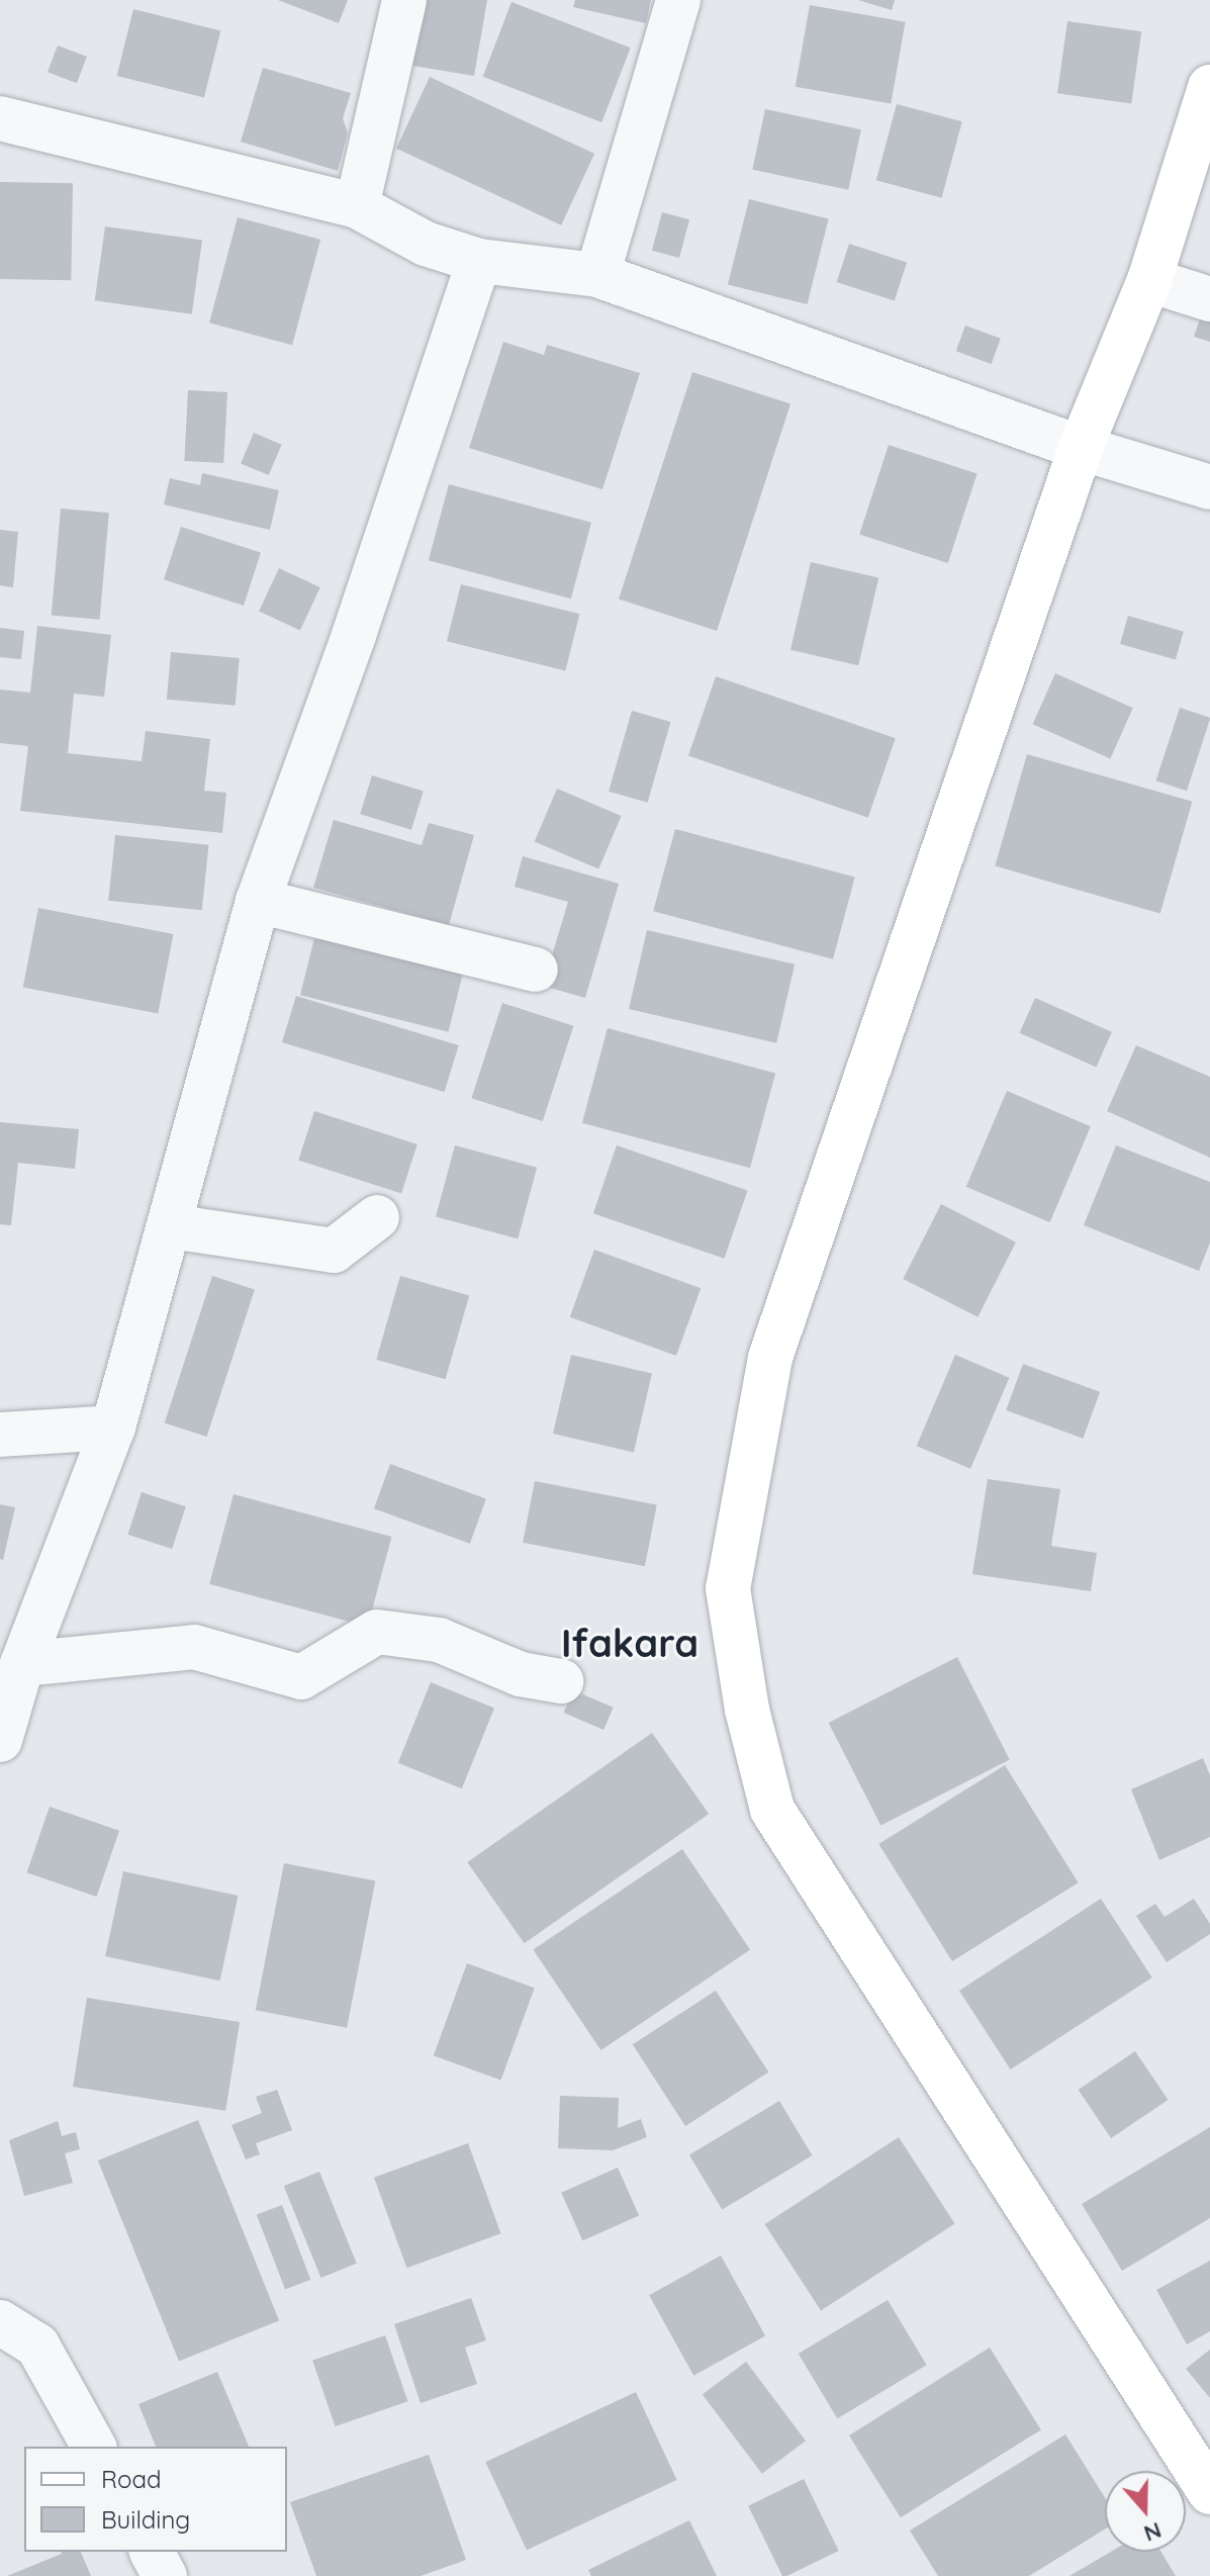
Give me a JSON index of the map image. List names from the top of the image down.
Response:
{
  "districts": ["Ifakara"],
  "legend": ["Road", "Building"],
  "north": "bottom"
}
